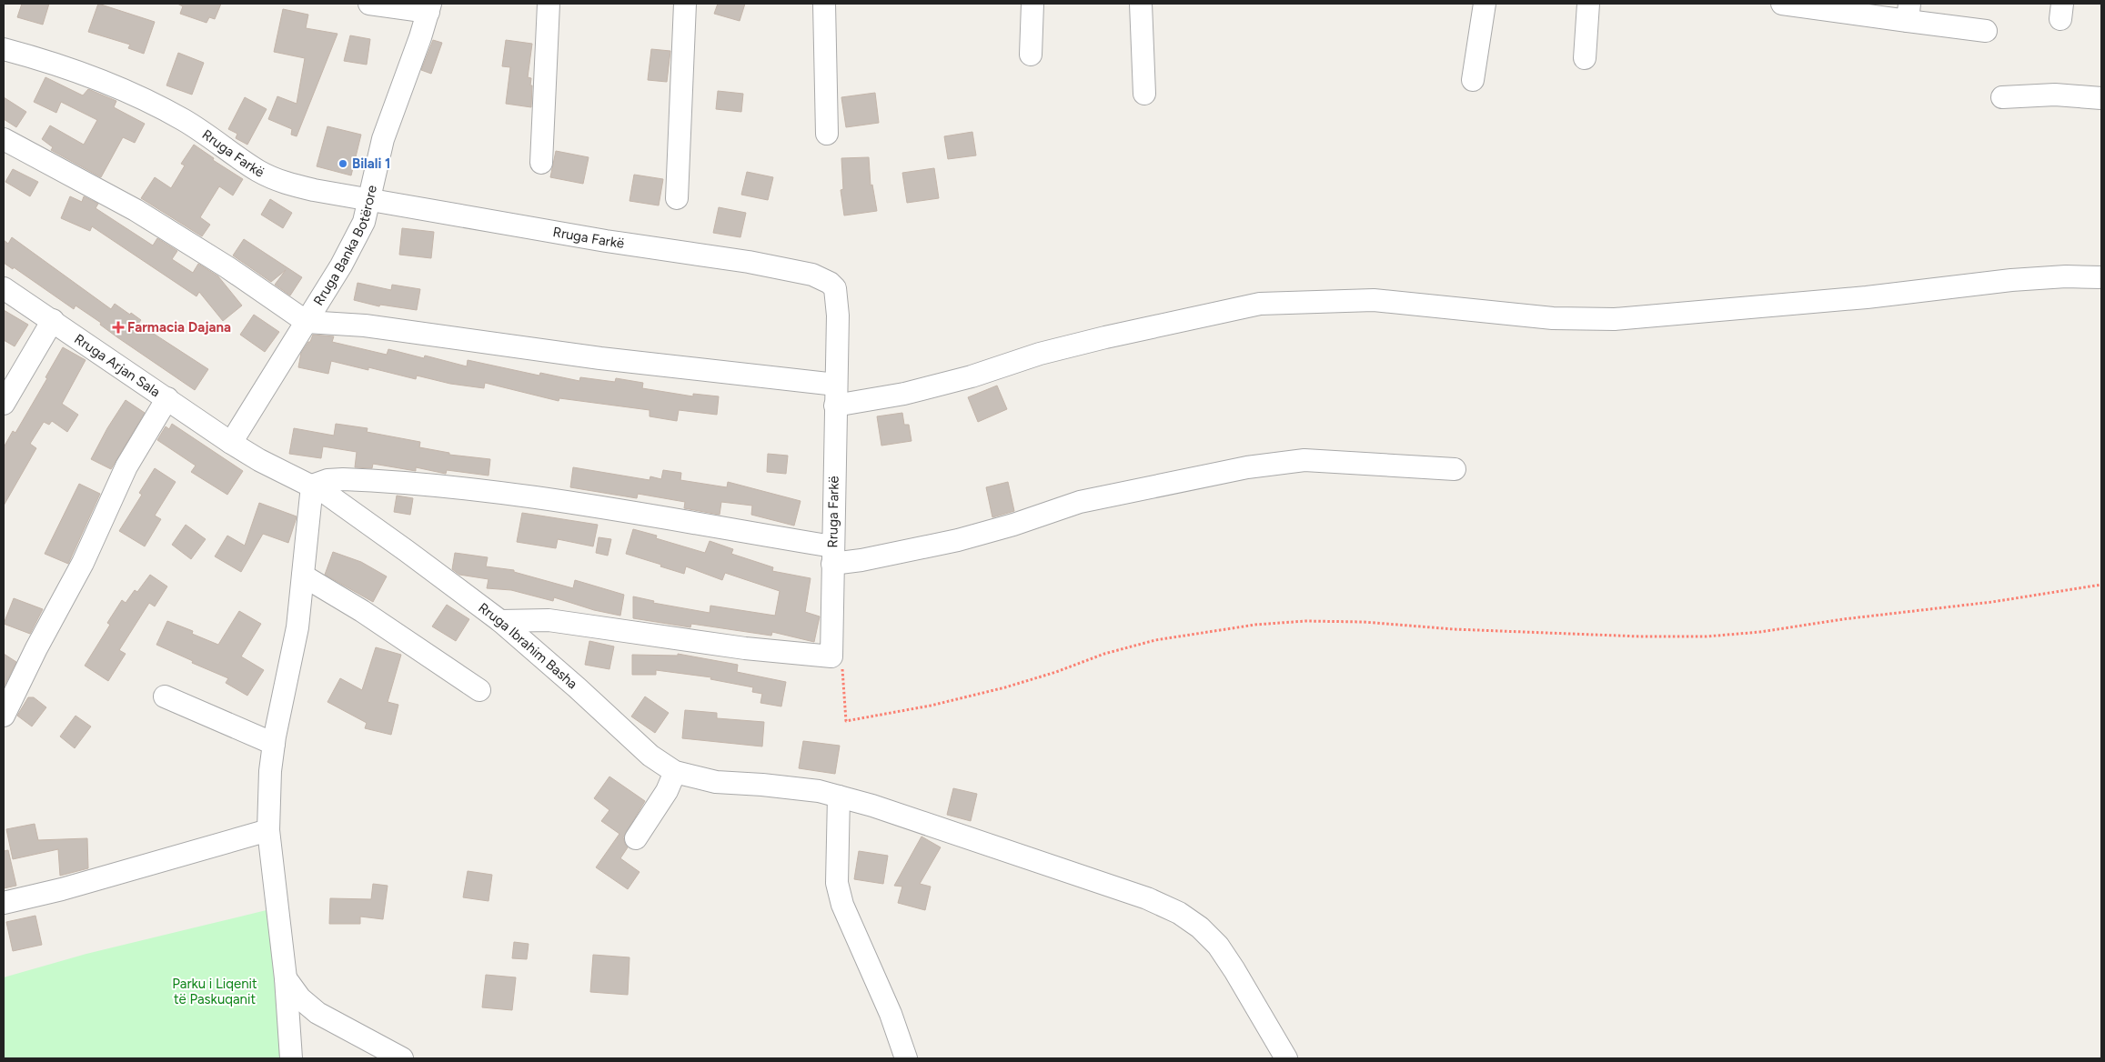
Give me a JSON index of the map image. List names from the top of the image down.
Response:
{
  "streets": {
    "street": [
      "Rruga Farkë",
      "Rruga Banka Botërore",
      "Rruga Arjan Sala",
      "Rruga Ibrahim Basha"
    ]
  },
  "crossings": [
    ["Rruga Farkë", "Rruga Banka Botërore"],
    ["Rruga Banka Botërore", "Rruga Arjan Sala"],
    ["Rruga Banka Botërore", "Rruga Ibrahim Basha"],
    ["Rruga Arjan Sala", "Rruga Ibrahim Basha"]
  ],
  "parks": ["Parku i Liqenit të Paskuqanit"],
  "places": {
    "other": ["Bilali 1"],
    "health": ["Farmacia Dajana"]
  }
}
